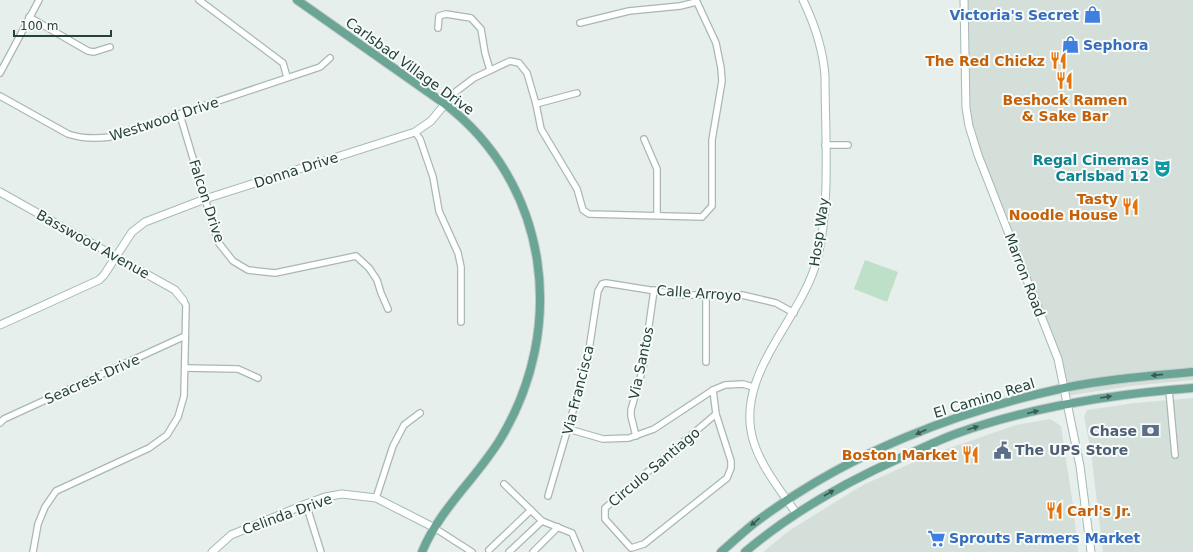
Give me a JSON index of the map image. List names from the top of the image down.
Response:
{
  "streets": {
    "main road": ["Carlsbad Village Drive", "El Camino Real"],
    "street": [
      "Westwood Drive",
      "Donna Drive",
      "Falcon Drive",
      "Hosp Way",
      "Basswood Avenue",
      "Marron Road",
      "Calle Arroyo",
      "Via Santos",
      "Seacrest Drive",
      "Via Francisca",
      "Circulo Santiago",
      "Celinda Drive"
    ]
  },
  "crossings": [
    ["Carlsbad Village Drive", "Donna Drive"],
    ["Carlsbad Village Drive", "Celinda Drive"],
    ["Westwood Drive", "Falcon Drive"],
    ["Donna Drive", "Falcon Drive"],
    ["Donna Drive", "Basswood Avenue"],
    ["Hosp Way", "Calle Arroyo"],
    ["Hosp Way", "El Camino Real"],
    ["Marron Road", "El Camino Real"],
    ["Calle Arroyo", "Via Santos"],
    ["Calle Arroyo", "Via Francisca"]
  ],
  "places": {
    "shop": ["Victoria's Secret", "Sephora"],
    "restaurant": [
      "The Red Chickz",
      "Beshock Ramen & Sake Bar",
      "Tasty Noodle House",
      "Boston Market",
      "Carl's Jr."
    ],
    "theatre": ["Regal Cinemas Carlsbad 12"],
    "bank": ["Chase"],
    "public building": ["The UPS Store"],
    "supermarket": ["Sprouts Farmers Market"]
  },
  "scale_bar": "100 m"
}
